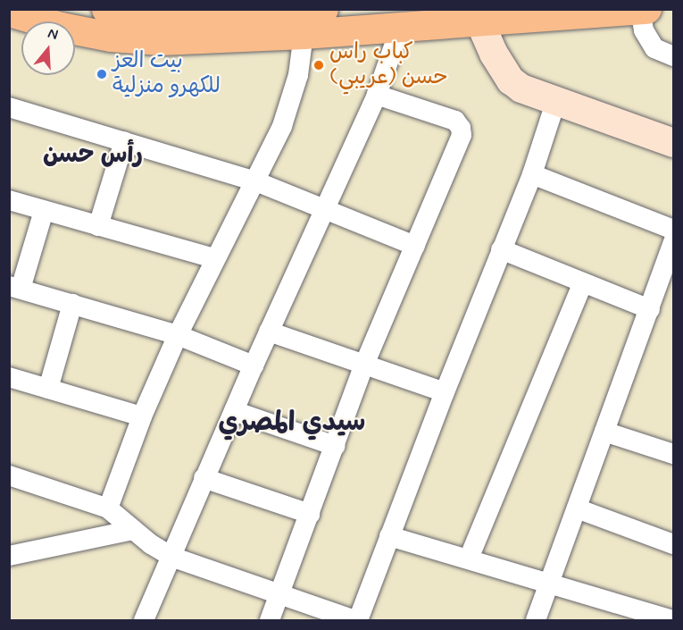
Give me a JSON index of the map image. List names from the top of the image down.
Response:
{
  "districts": ["رأس حسن", "سيدي المصري"],
  "places": ["كباب راس حسن (عريبي)", "بيت العز للكهرو منزلية"],
  "north": "top"
}
